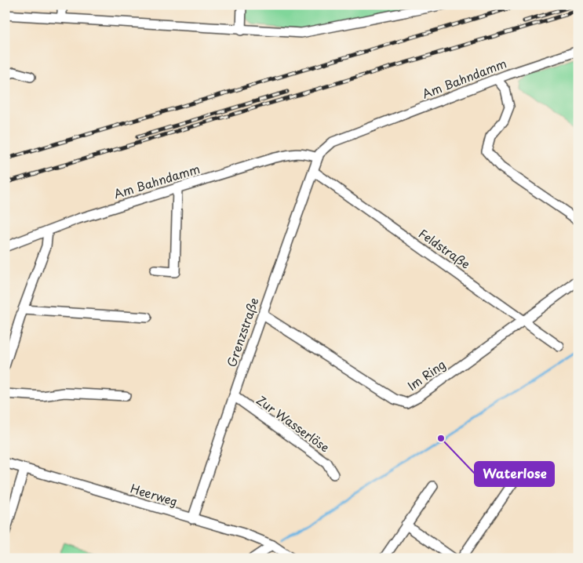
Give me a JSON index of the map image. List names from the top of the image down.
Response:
{
  "streets": {
    "street": [
      "Am Bahndamm",
      "Feldstraße",
      "Grenzstraße",
      "Im Ring",
      "Zur Wasserlöse",
      "Heerweg"
    ]
  },
  "crossings": [
    ["Am Bahndamm", "Grenzstraße"],
    ["Feldstraße", "Grenzstraße"],
    ["Feldstraße", "Im Ring"],
    ["Grenzstraße", "Im Ring"],
    ["Grenzstraße", "Zur Wasserlöse"],
    ["Grenzstraße", "Heerweg"]
  ],
  "places": ["Waterlose"]
}
